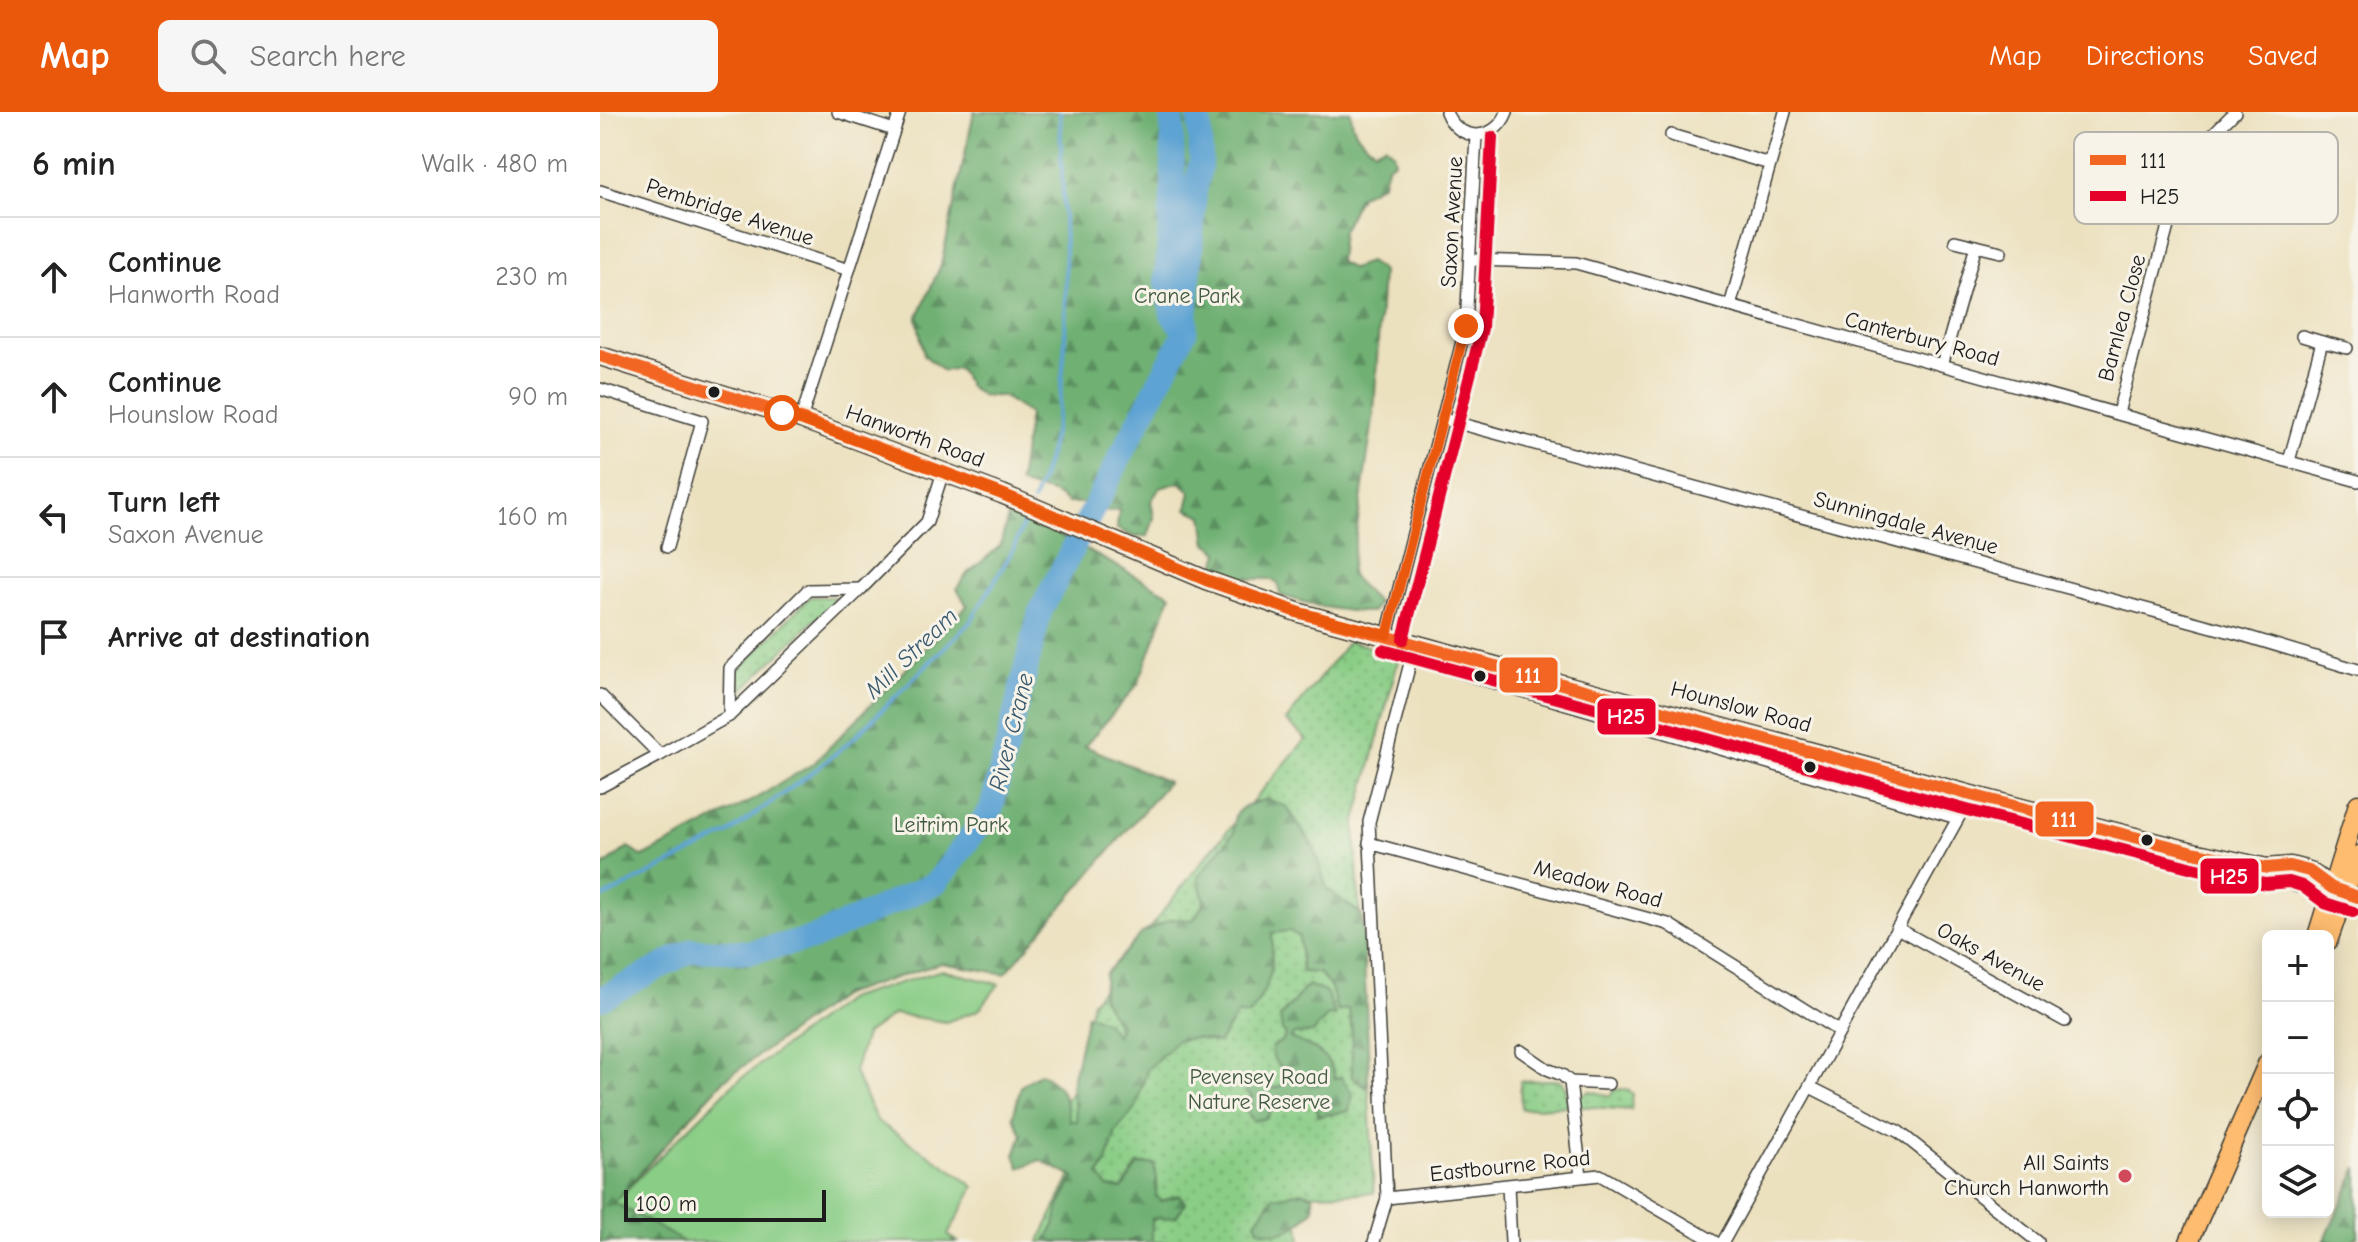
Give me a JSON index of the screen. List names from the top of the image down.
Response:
{
  "streets": {
    "main road": ["Hanworth Road", "Hounslow Road"],
    "street": [
      "Pembridge Avenue",
      "Saxon Avenue",
      "Barnlea Close",
      "Canterbury Road",
      "Sunningdale Avenue",
      "Meadow Road",
      "Oaks Avenue",
      "Eastbourne Road"
    ]
  },
  "crossings": [
    ["Saxon Avenue", "Canterbury Road"],
    ["Saxon Avenue", "Sunningdale Avenue"],
    ["Saxon Avenue", "Hounslow Road"],
    ["Barnlea Close", "Canterbury Road"],
    ["Hanworth Road", "Hounslow Road"]
  ],
  "water": ["Mill Stream", "River Crane"],
  "parks": ["Crane Park", "Leitrim Park", "Pevensey Road Nature Reserve"],
  "places": ["All Saints Church Hanworth"],
  "lines": ["transit line H25", "transit line 111"],
  "legend": ["111", "H25"],
  "scale_bar": "100 m",
  "page": {
    "header": "Map",
    "search": "Search here",
    "nav": ["Map", "Directions", "Saved"],
    "heading": ["6 min", "Walk · 480 m"],
    "list": [
      ["Continue", "Hanworth Road", "230 m"],
      ["Continue", "Hounslow Road", "90 m"],
      ["Turn left", "Saxon Avenue", "160 m"],
      "Arrive at destination"
    ],
    "map_buttons": ["+", "−"],
    "scale": "100 m"
  }
}
